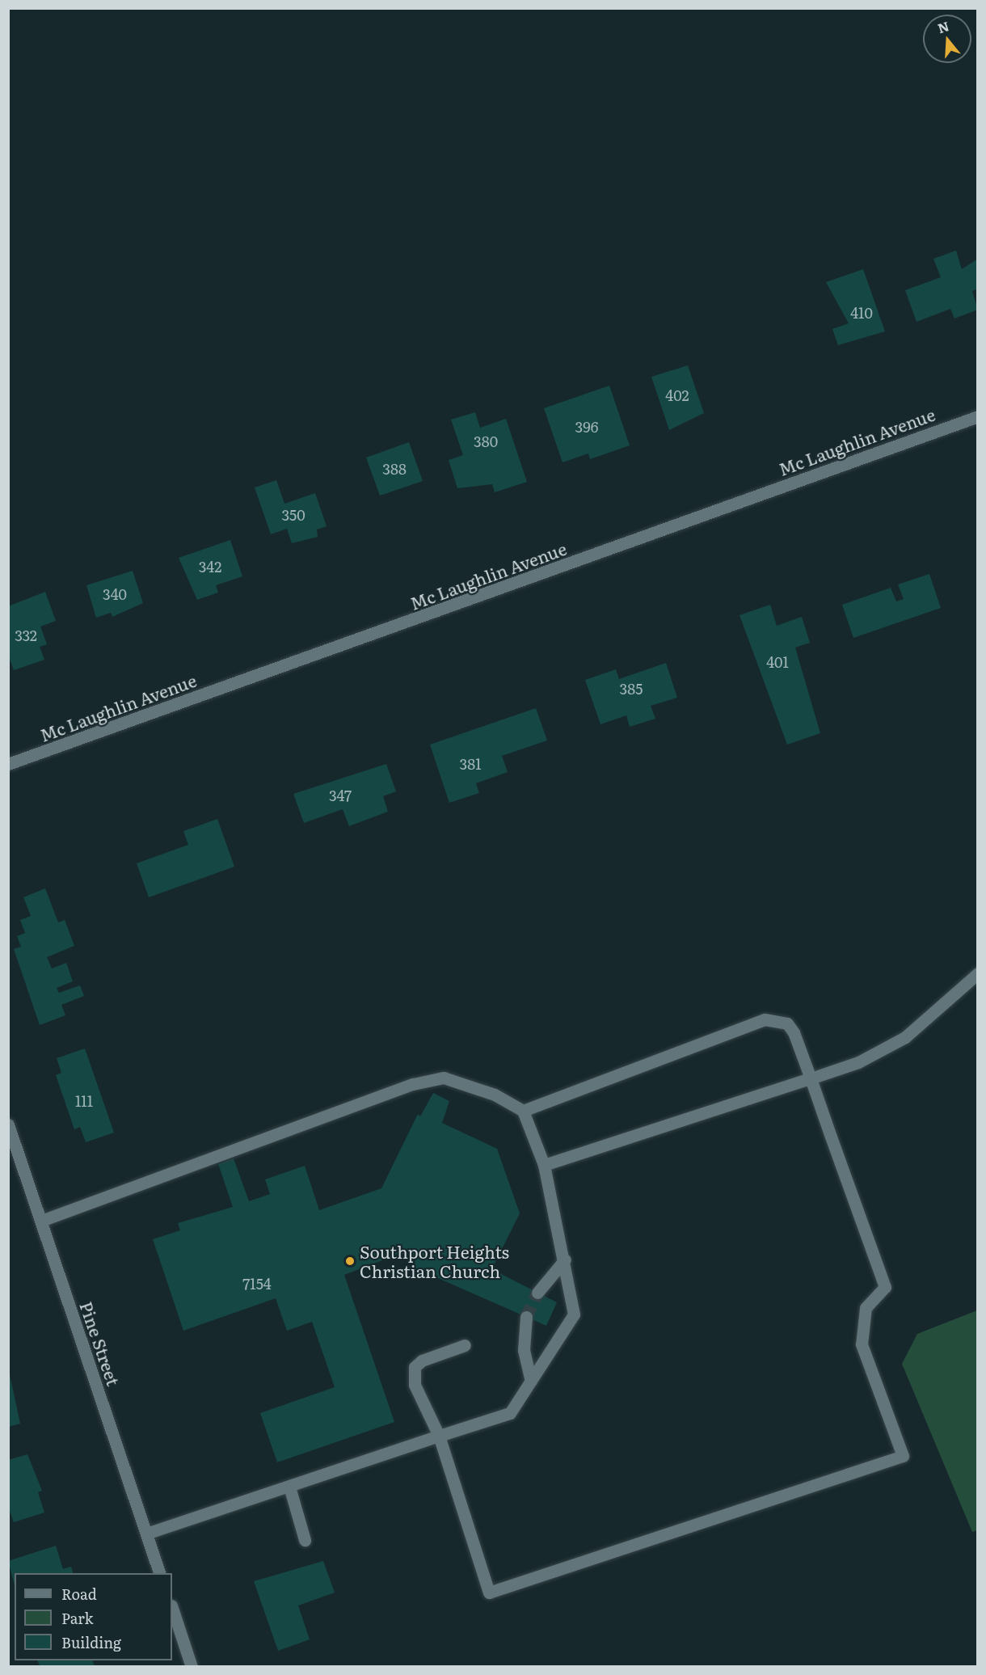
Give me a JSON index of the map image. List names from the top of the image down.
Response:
{
  "streets": {
    "street": ["Mc Laughlin Avenue", "Pine Street"]
  },
  "places": ["Southport Heights Christian Church"],
  "house_numbers": [
    "410",
    "402",
    "396",
    "380",
    "388",
    "350",
    "342",
    "340",
    "332",
    "401",
    "385",
    "381",
    "347",
    "111",
    "7154"
  ],
  "legend": ["Road", "Park", "Building"],
  "north": "top"
}
